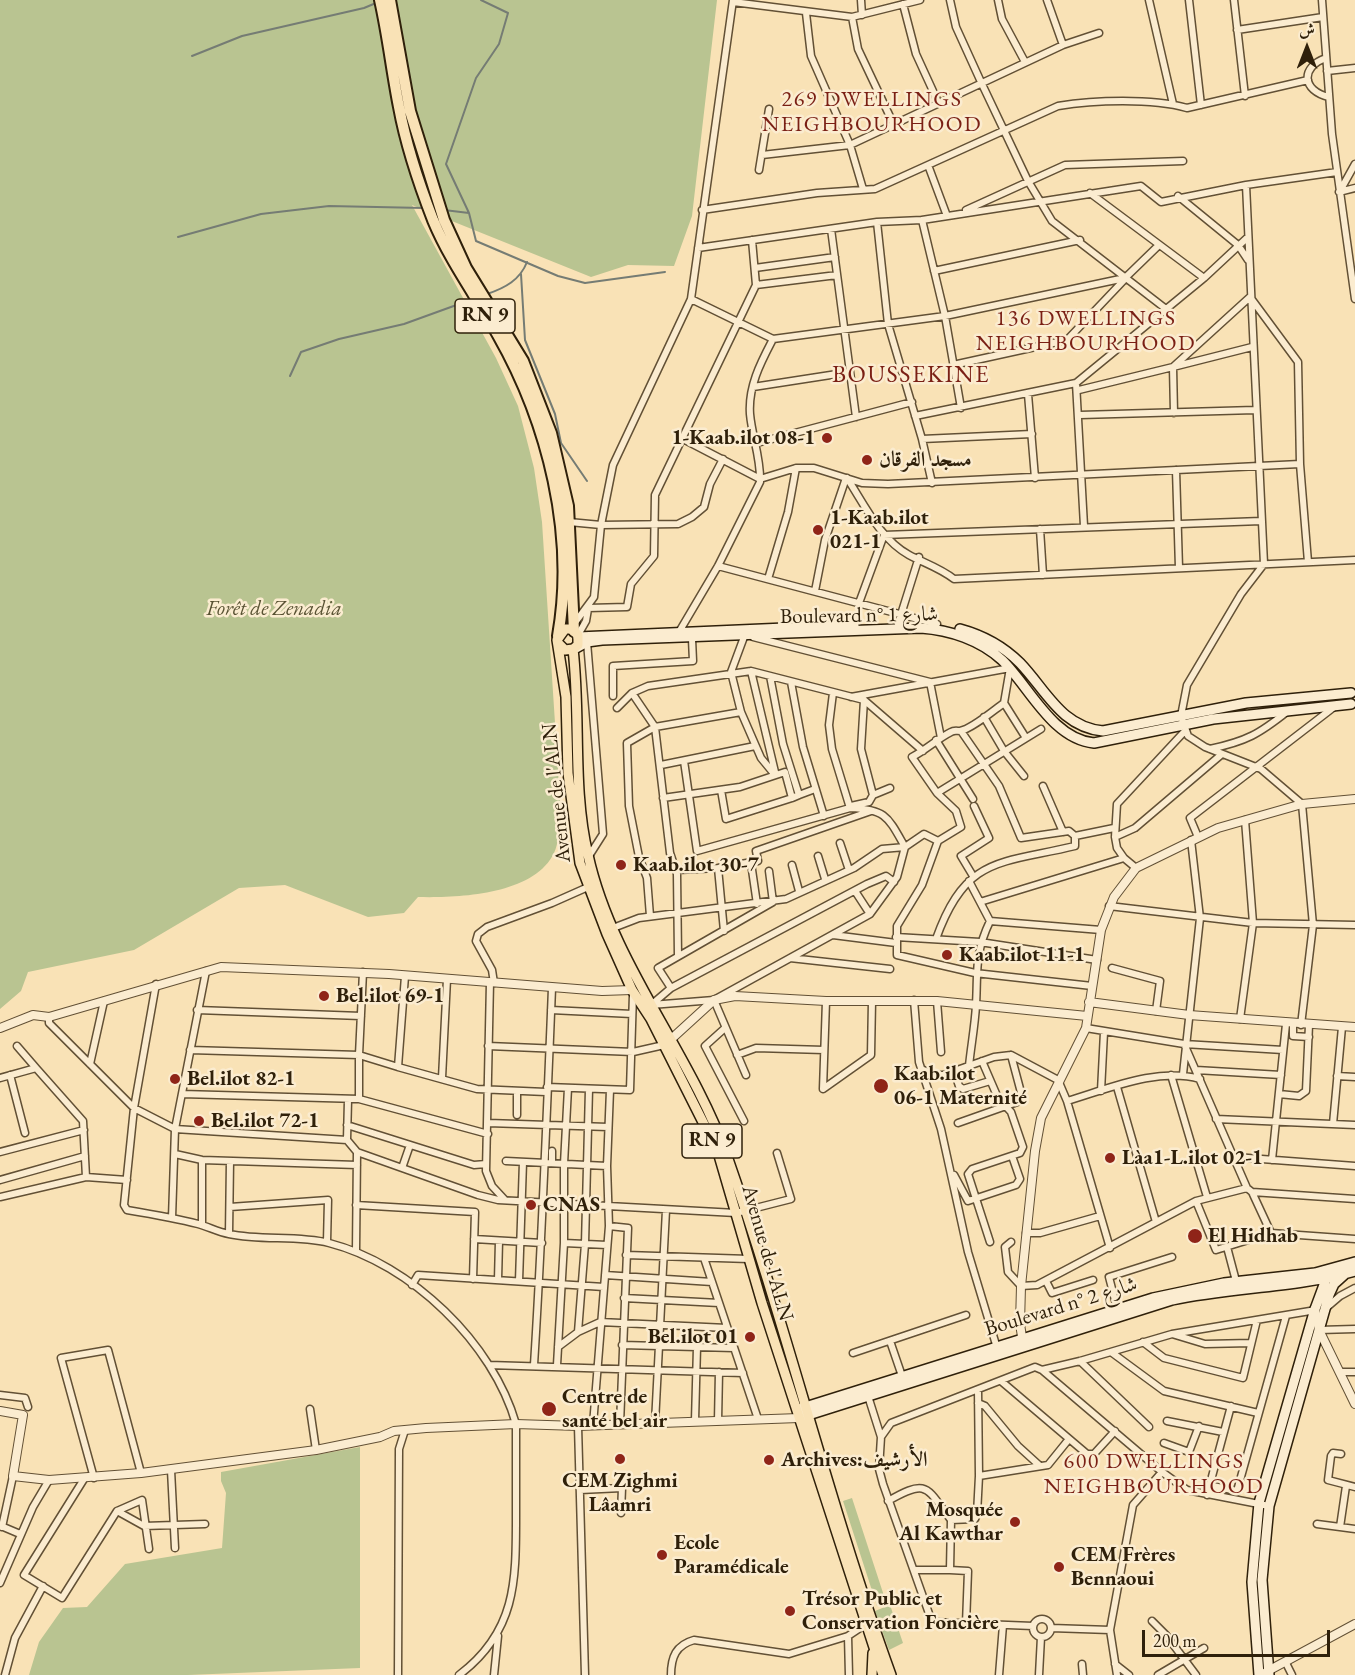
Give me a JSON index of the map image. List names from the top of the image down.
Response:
{
  "streets": {
    "highway": ["RN 9"],
    "main road": ["Boulevard n° شارع 1", "Avenue de l'ALN", "Boulevard n° شارع 2"]
  },
  "crossings": [
    ["RN 9", "Boulevard n° شارع 1"],
    ["RN 9", "Avenue de l'ALN"],
    ["Avenue de l'ALN", "Boulevard n° شارع 2"]
  ],
  "districts": [
    "269 DWELLINGS NEIGHBOURHOOD",
    "136 DWELLINGS NEIGHBOURHOOD",
    "BOUSSEKINE",
    "600 DWELLINGS NEIGHBOURHOOD"
  ],
  "parks": ["Forêt de Zenadia"],
  "places": [
    "1-Kaab.ilot 08-1",
    "مسجد الفرقان",
    "1-Kaab.ilot 021-1",
    "Kaab.ilot 30-7",
    "Kaab.ilot 11-1",
    "Bel.ilot 69-1",
    "Bel.ilot 82-1",
    "Kaab.ilot 06-1 Maternité",
    "Bel.ilot 72-1",
    "Làa1-L.ilot 02-1",
    "CNAS",
    "El Hidhab",
    "Bel.ilot 01",
    "Centre de santé bel air",
    "CEM Zighmi Lâamri",
    "Archives:الأرشيف",
    "Mosquée Al Kawthar",
    "Ecole Paramédicale",
    "CEM Frères Bennaoui",
    "Trésor Public et Conservation Foncière"
  ],
  "scale_bar": "200 m",
  "north": "top"
}
